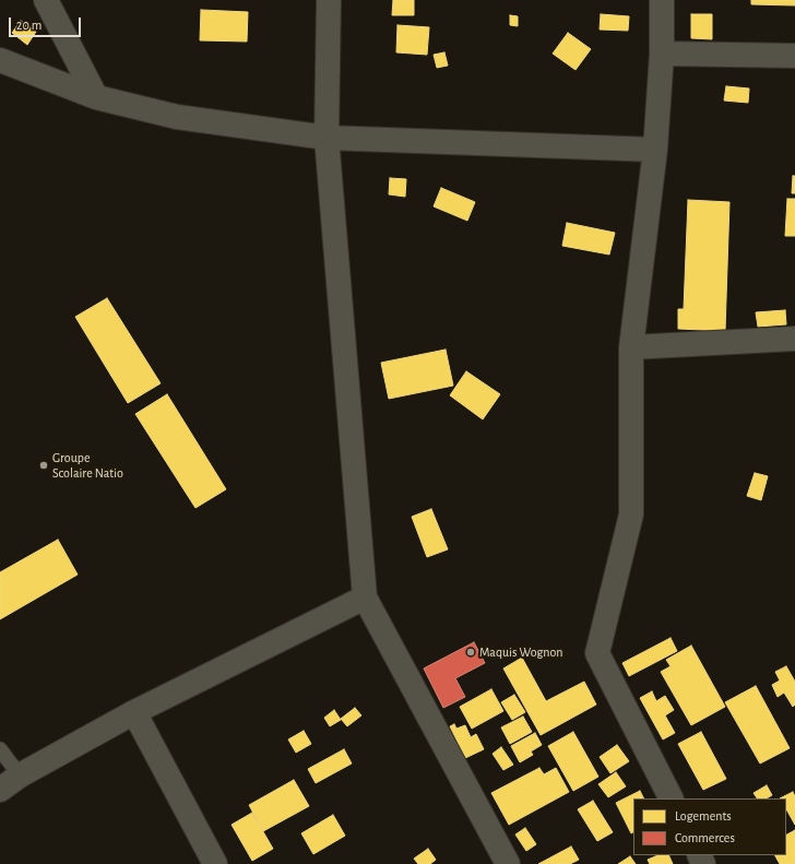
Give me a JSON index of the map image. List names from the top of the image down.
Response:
{
  "places": ["Groupe Scolaire Natio", "Maquis Wognon"],
  "legend": ["Logements", "Commerces"],
  "scale_bar": "20 m"
}
